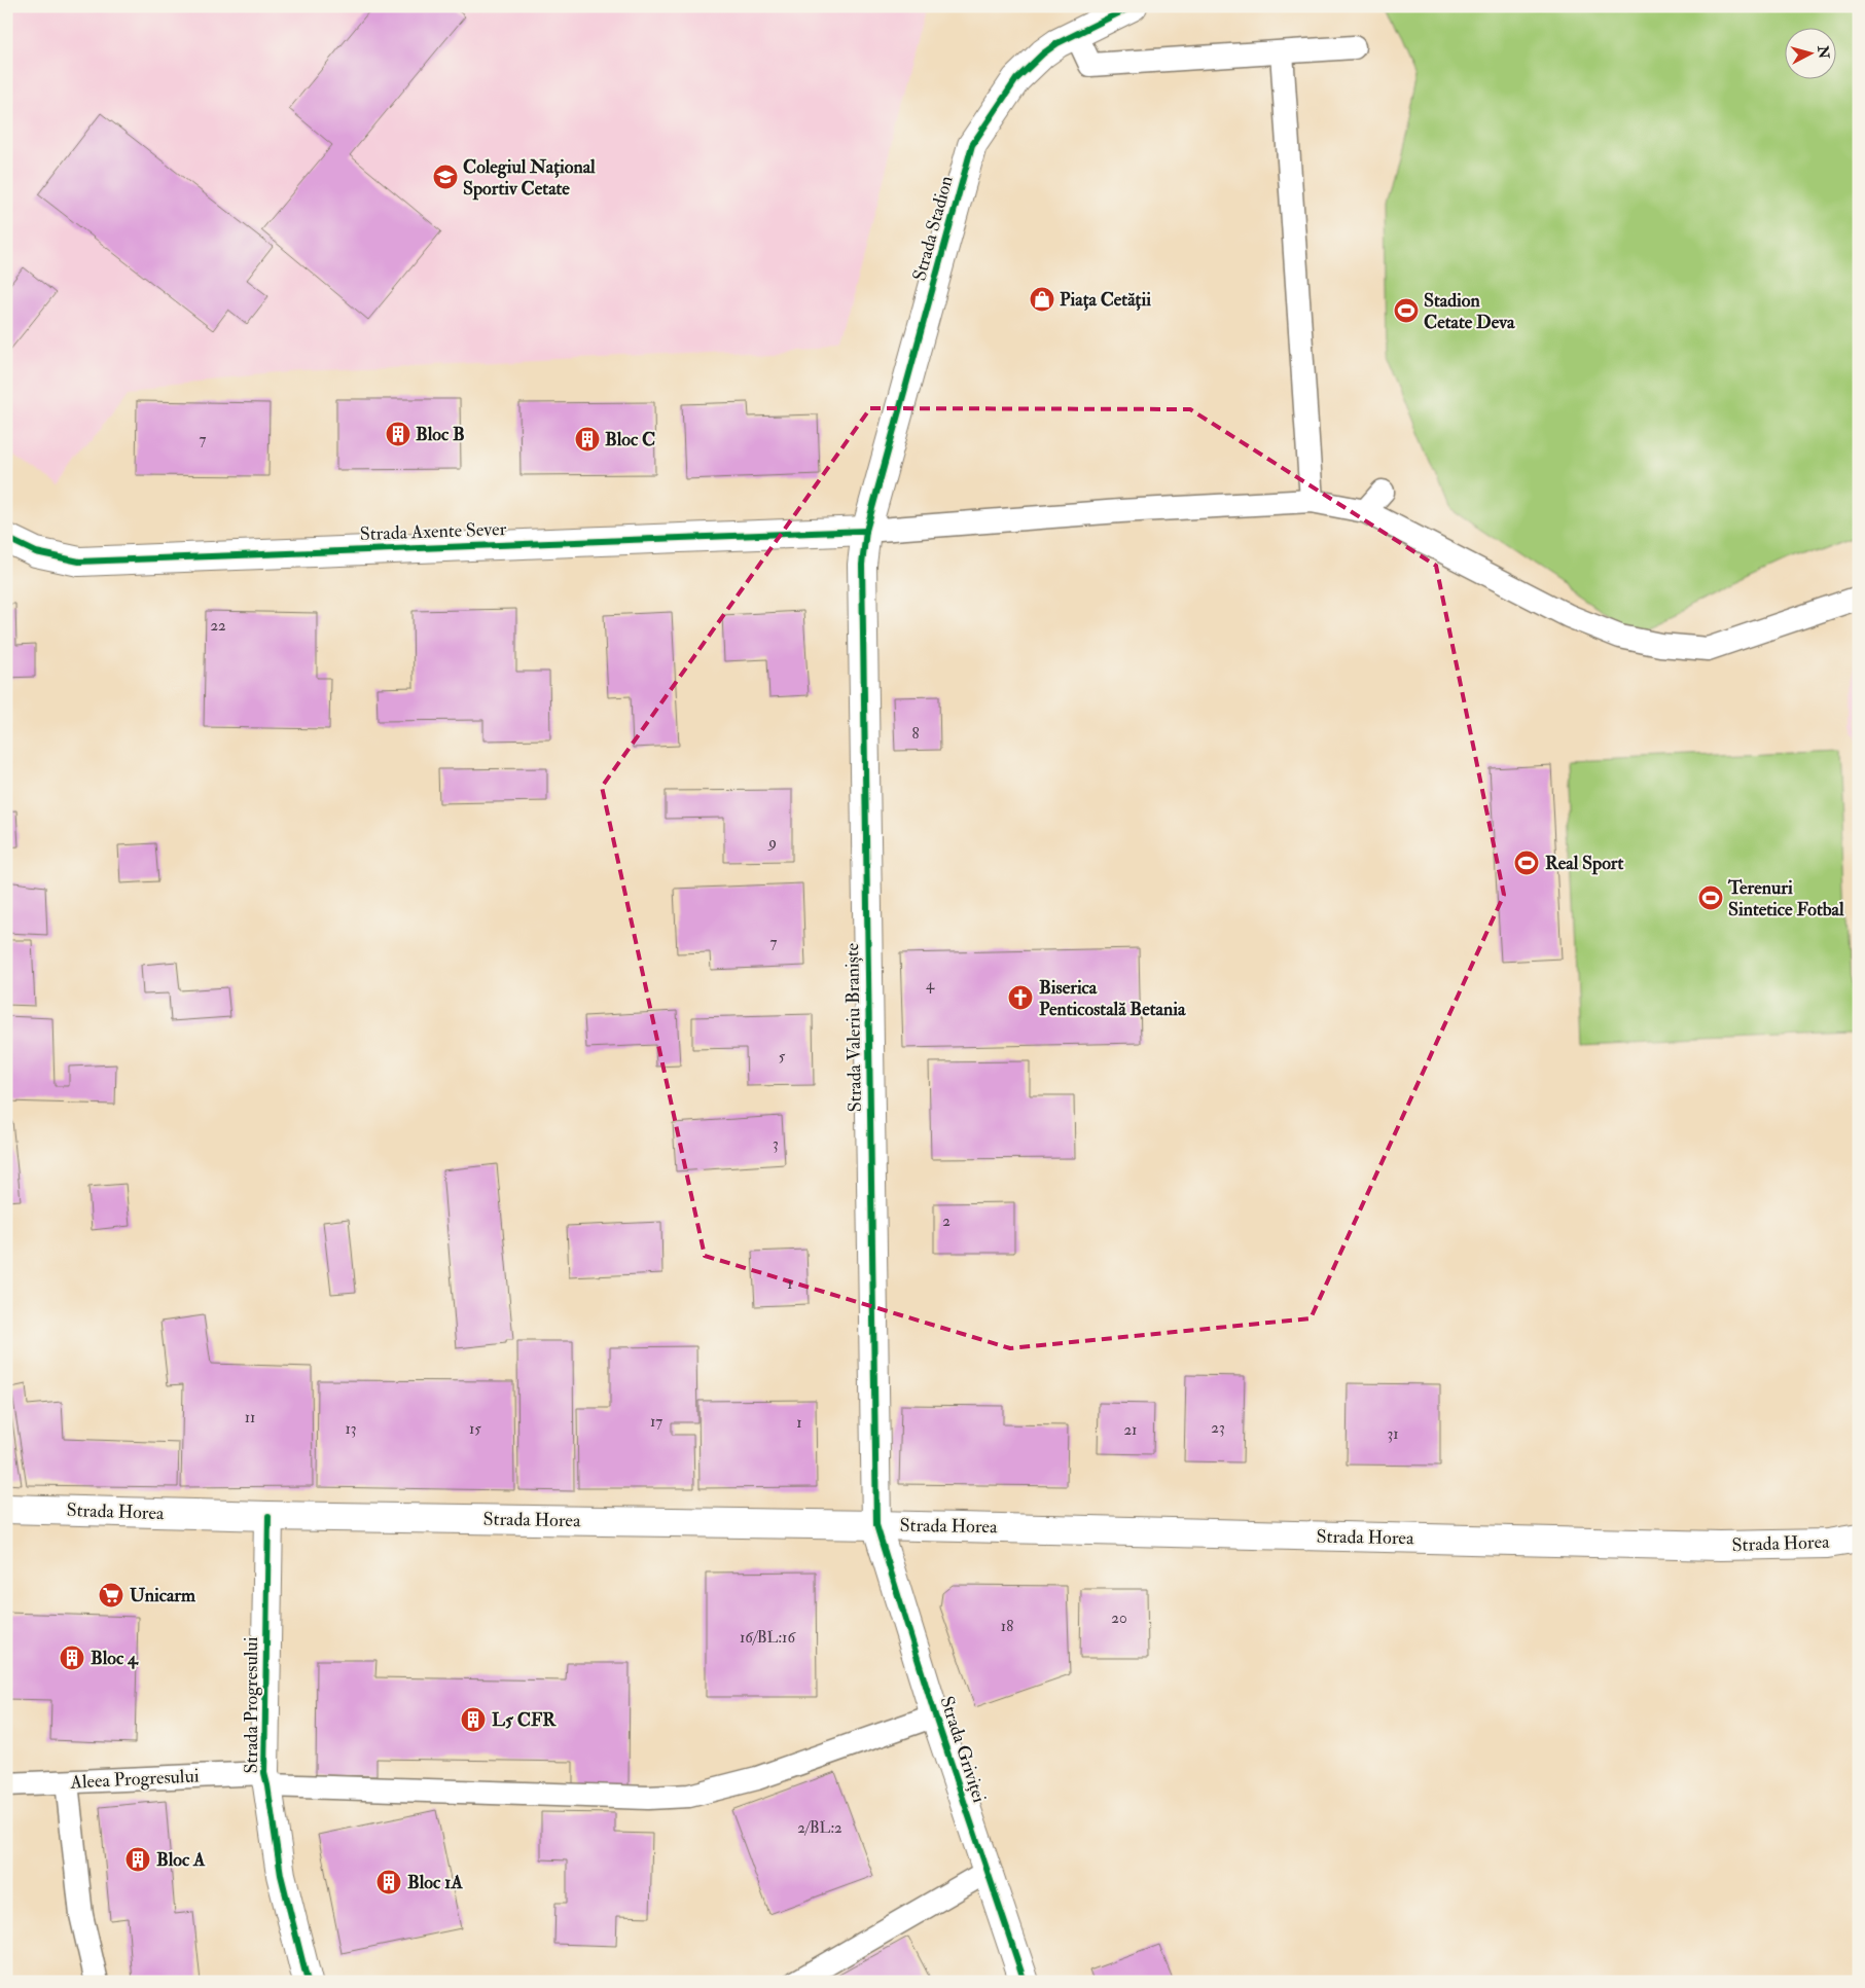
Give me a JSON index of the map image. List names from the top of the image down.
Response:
{
  "streets": {
    "street": [
      "Strada Stadion",
      "Strada Axente Sever",
      "Strada Valeriu Braniște",
      "Strada Horea",
      "Strada Progresului",
      "Strada Griviței"
    ],
    "lane": ["Aleea Progresului"]
  },
  "crossings": [
    ["Strada Stadion", "Strada Axente Sever"],
    ["Strada Stadion", "Strada Valeriu Braniște"],
    ["Strada Axente Sever", "Strada Valeriu Braniște"],
    ["Strada Valeriu Braniște", "Strada Horea"],
    ["Strada Valeriu Braniște", "Strada Griviței"],
    ["Strada Horea", "Strada Progresului"],
    ["Strada Horea", "Strada Griviței"],
    ["Strada Progresului", "Aleea Progresului"],
    ["Strada Griviței", "Aleea Progresului"]
  ],
  "places": {
    "school or university": ["Colegiul Național Sportiv Cetate"],
    "shop": ["Piața Cetății"],
    "sports": ["Stadion Cetate Deva", "Real Sport", "Terenuri Sintetice Fotbal"],
    "building": [
      "Bloc B",
      "Bloc C",
      "Bloc 4",
      "L5 CFR",
      "Bloc A",
      "Bloc 1A"
    ],
    "church": ["Biserica Penticostală Betania"],
    "supermarket": ["Unicarm"]
  },
  "house_numbers": [
    "7",
    "22",
    "8",
    "9",
    "7",
    "4",
    "5",
    "3",
    "2",
    "1",
    "11",
    "17",
    "1",
    "23",
    "13",
    "15",
    "21",
    "31",
    "20",
    "18",
    "16/BL:16",
    "2/BL:2"
  ],
  "north": "right"
}
